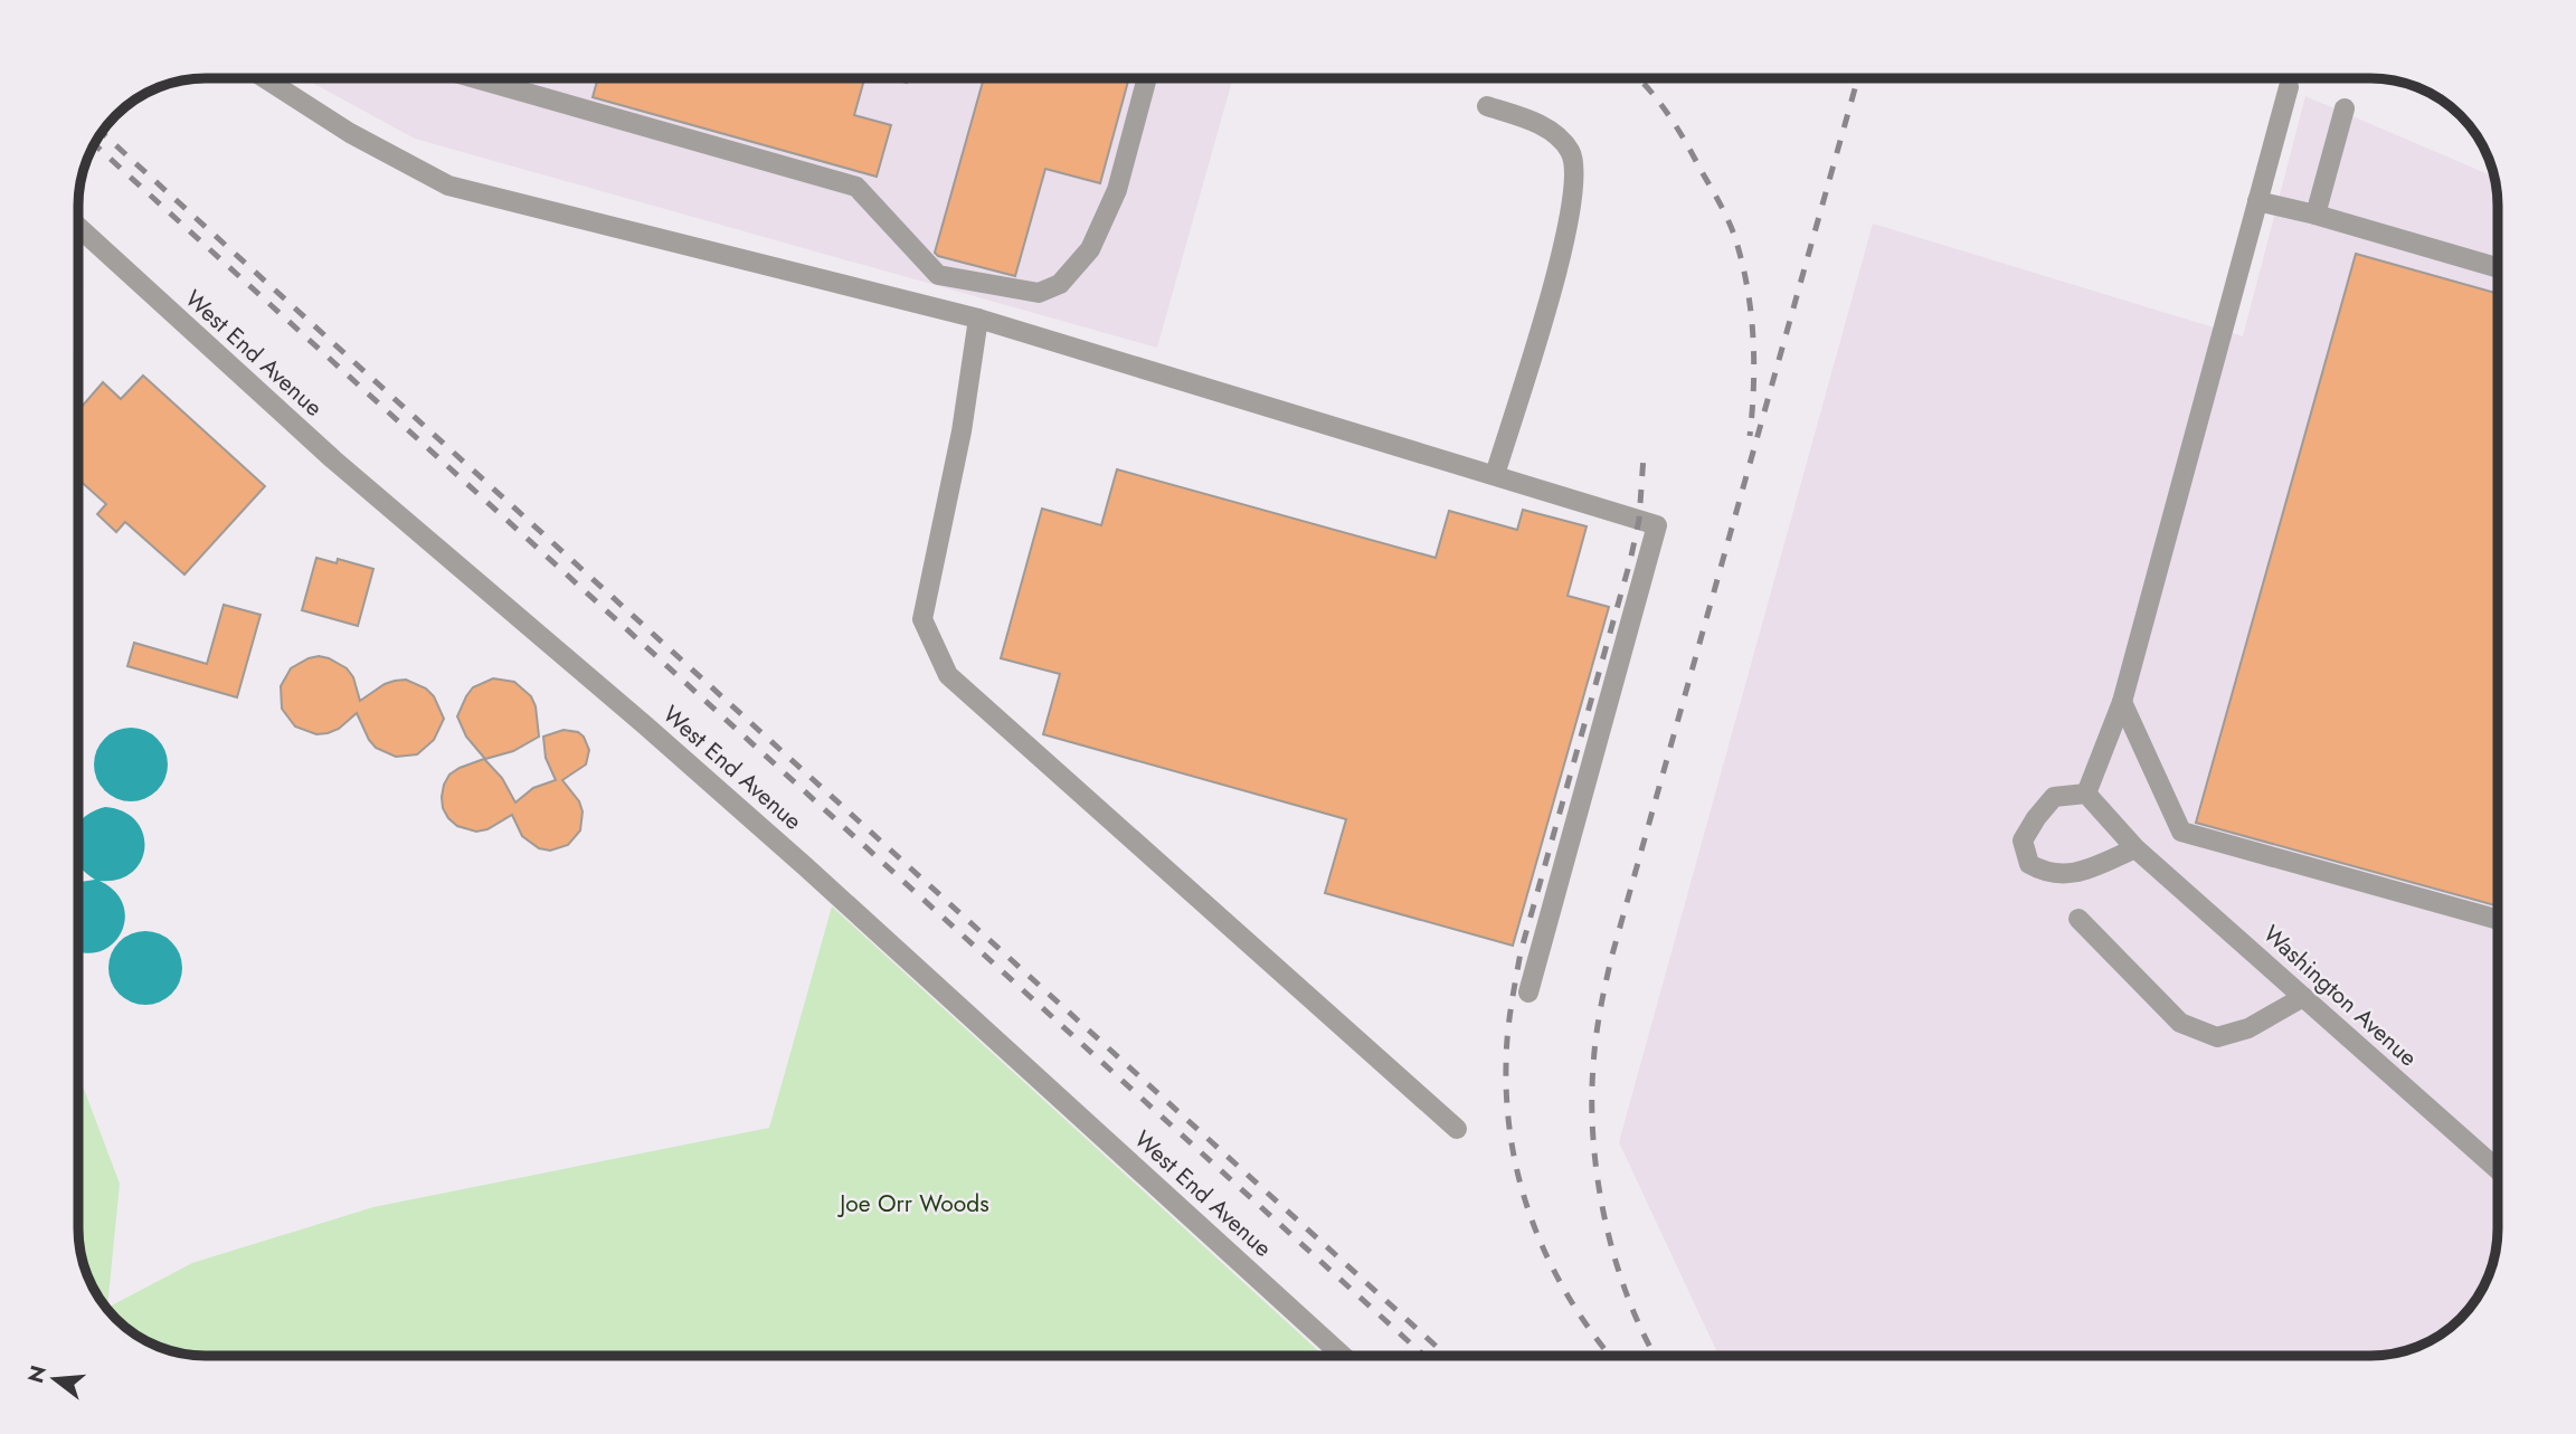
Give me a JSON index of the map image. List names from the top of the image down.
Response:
{
  "streets": {
    "street": ["West End Avenue", "Washington Avenue"]
  },
  "parks": ["Joe Orr Woods"],
  "north": "left"
}
